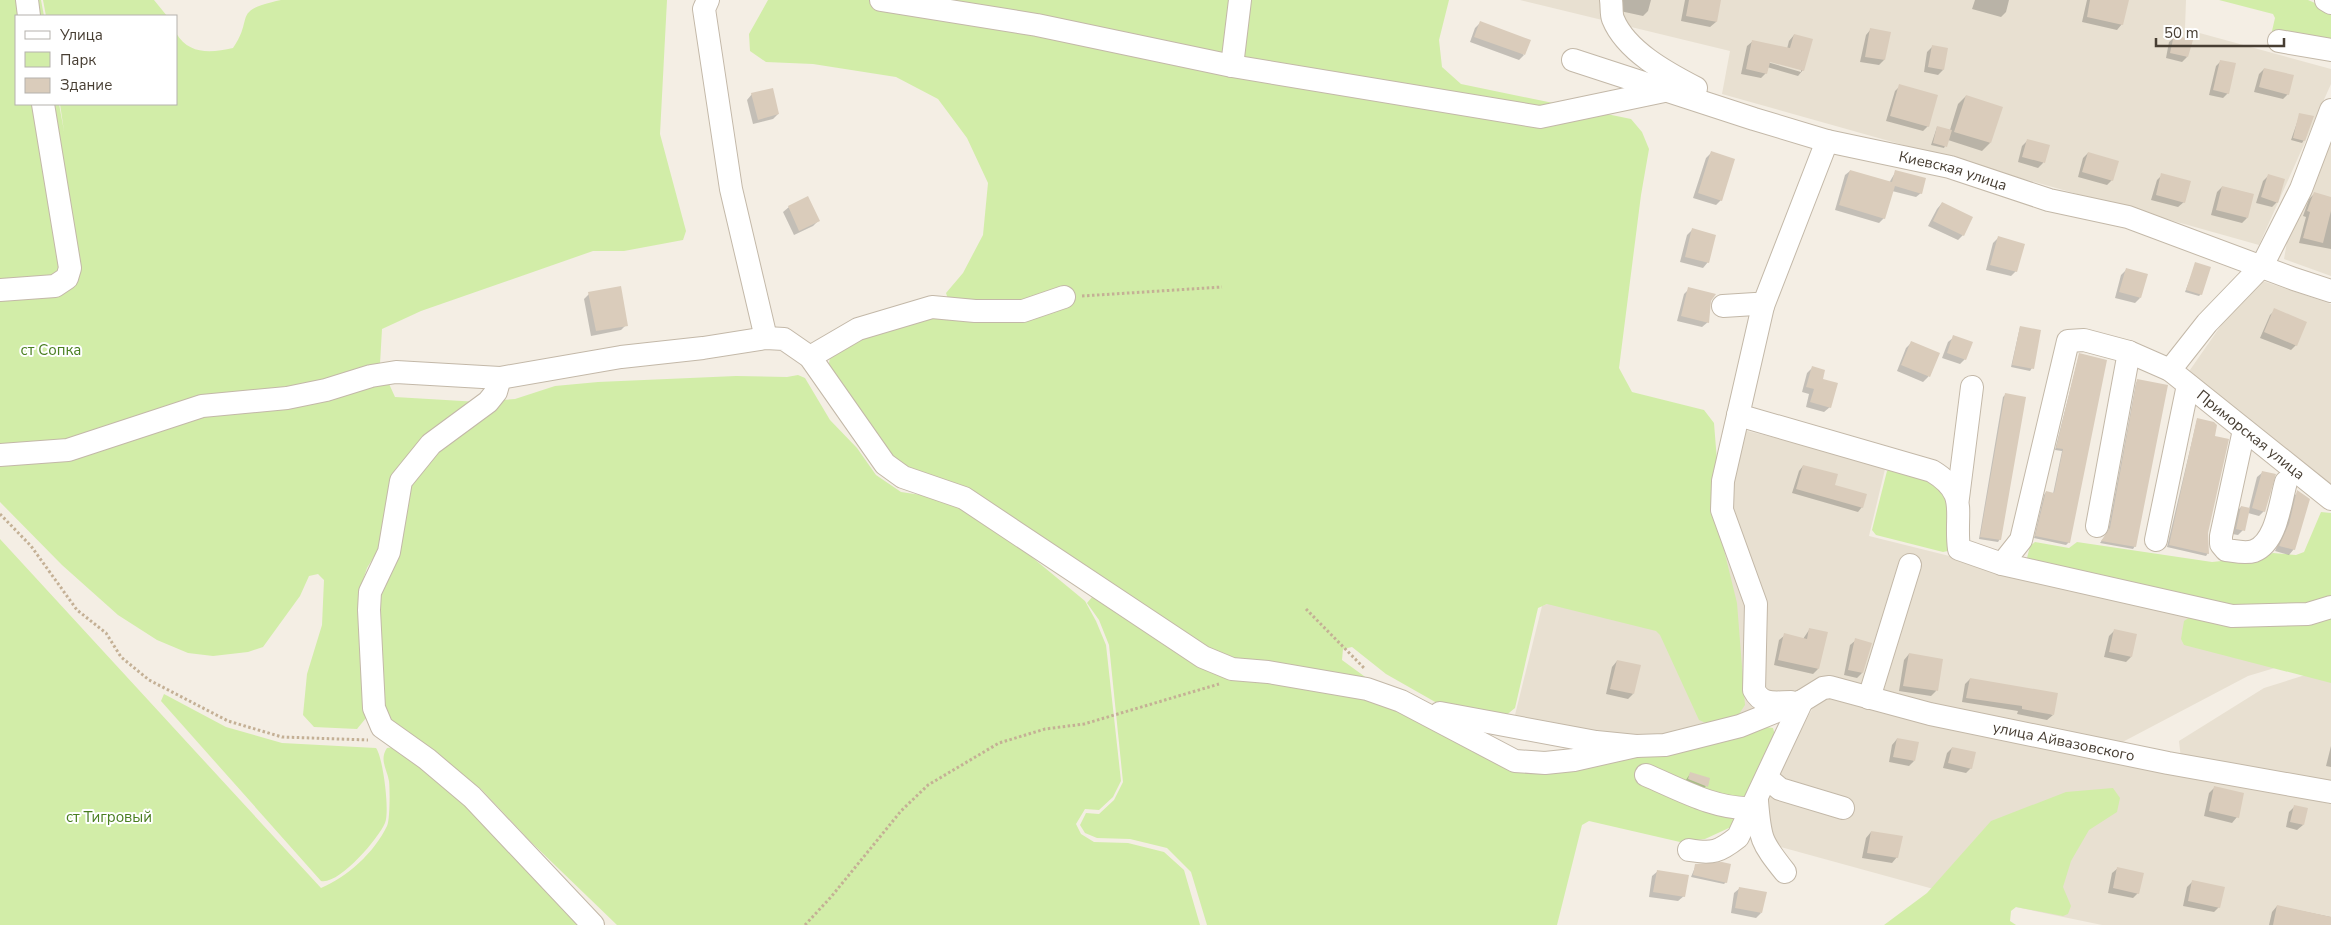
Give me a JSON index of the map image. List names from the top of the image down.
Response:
{
  "streets": {
    "street": ["Киевская улица", "Приморская улица", "улица Айвазовского"]
  },
  "parks": ["ст Сопка", "ст Тигровый"],
  "legend": ["Улица", "Парк", "Здание"],
  "scale_bar": "50 m"
}
